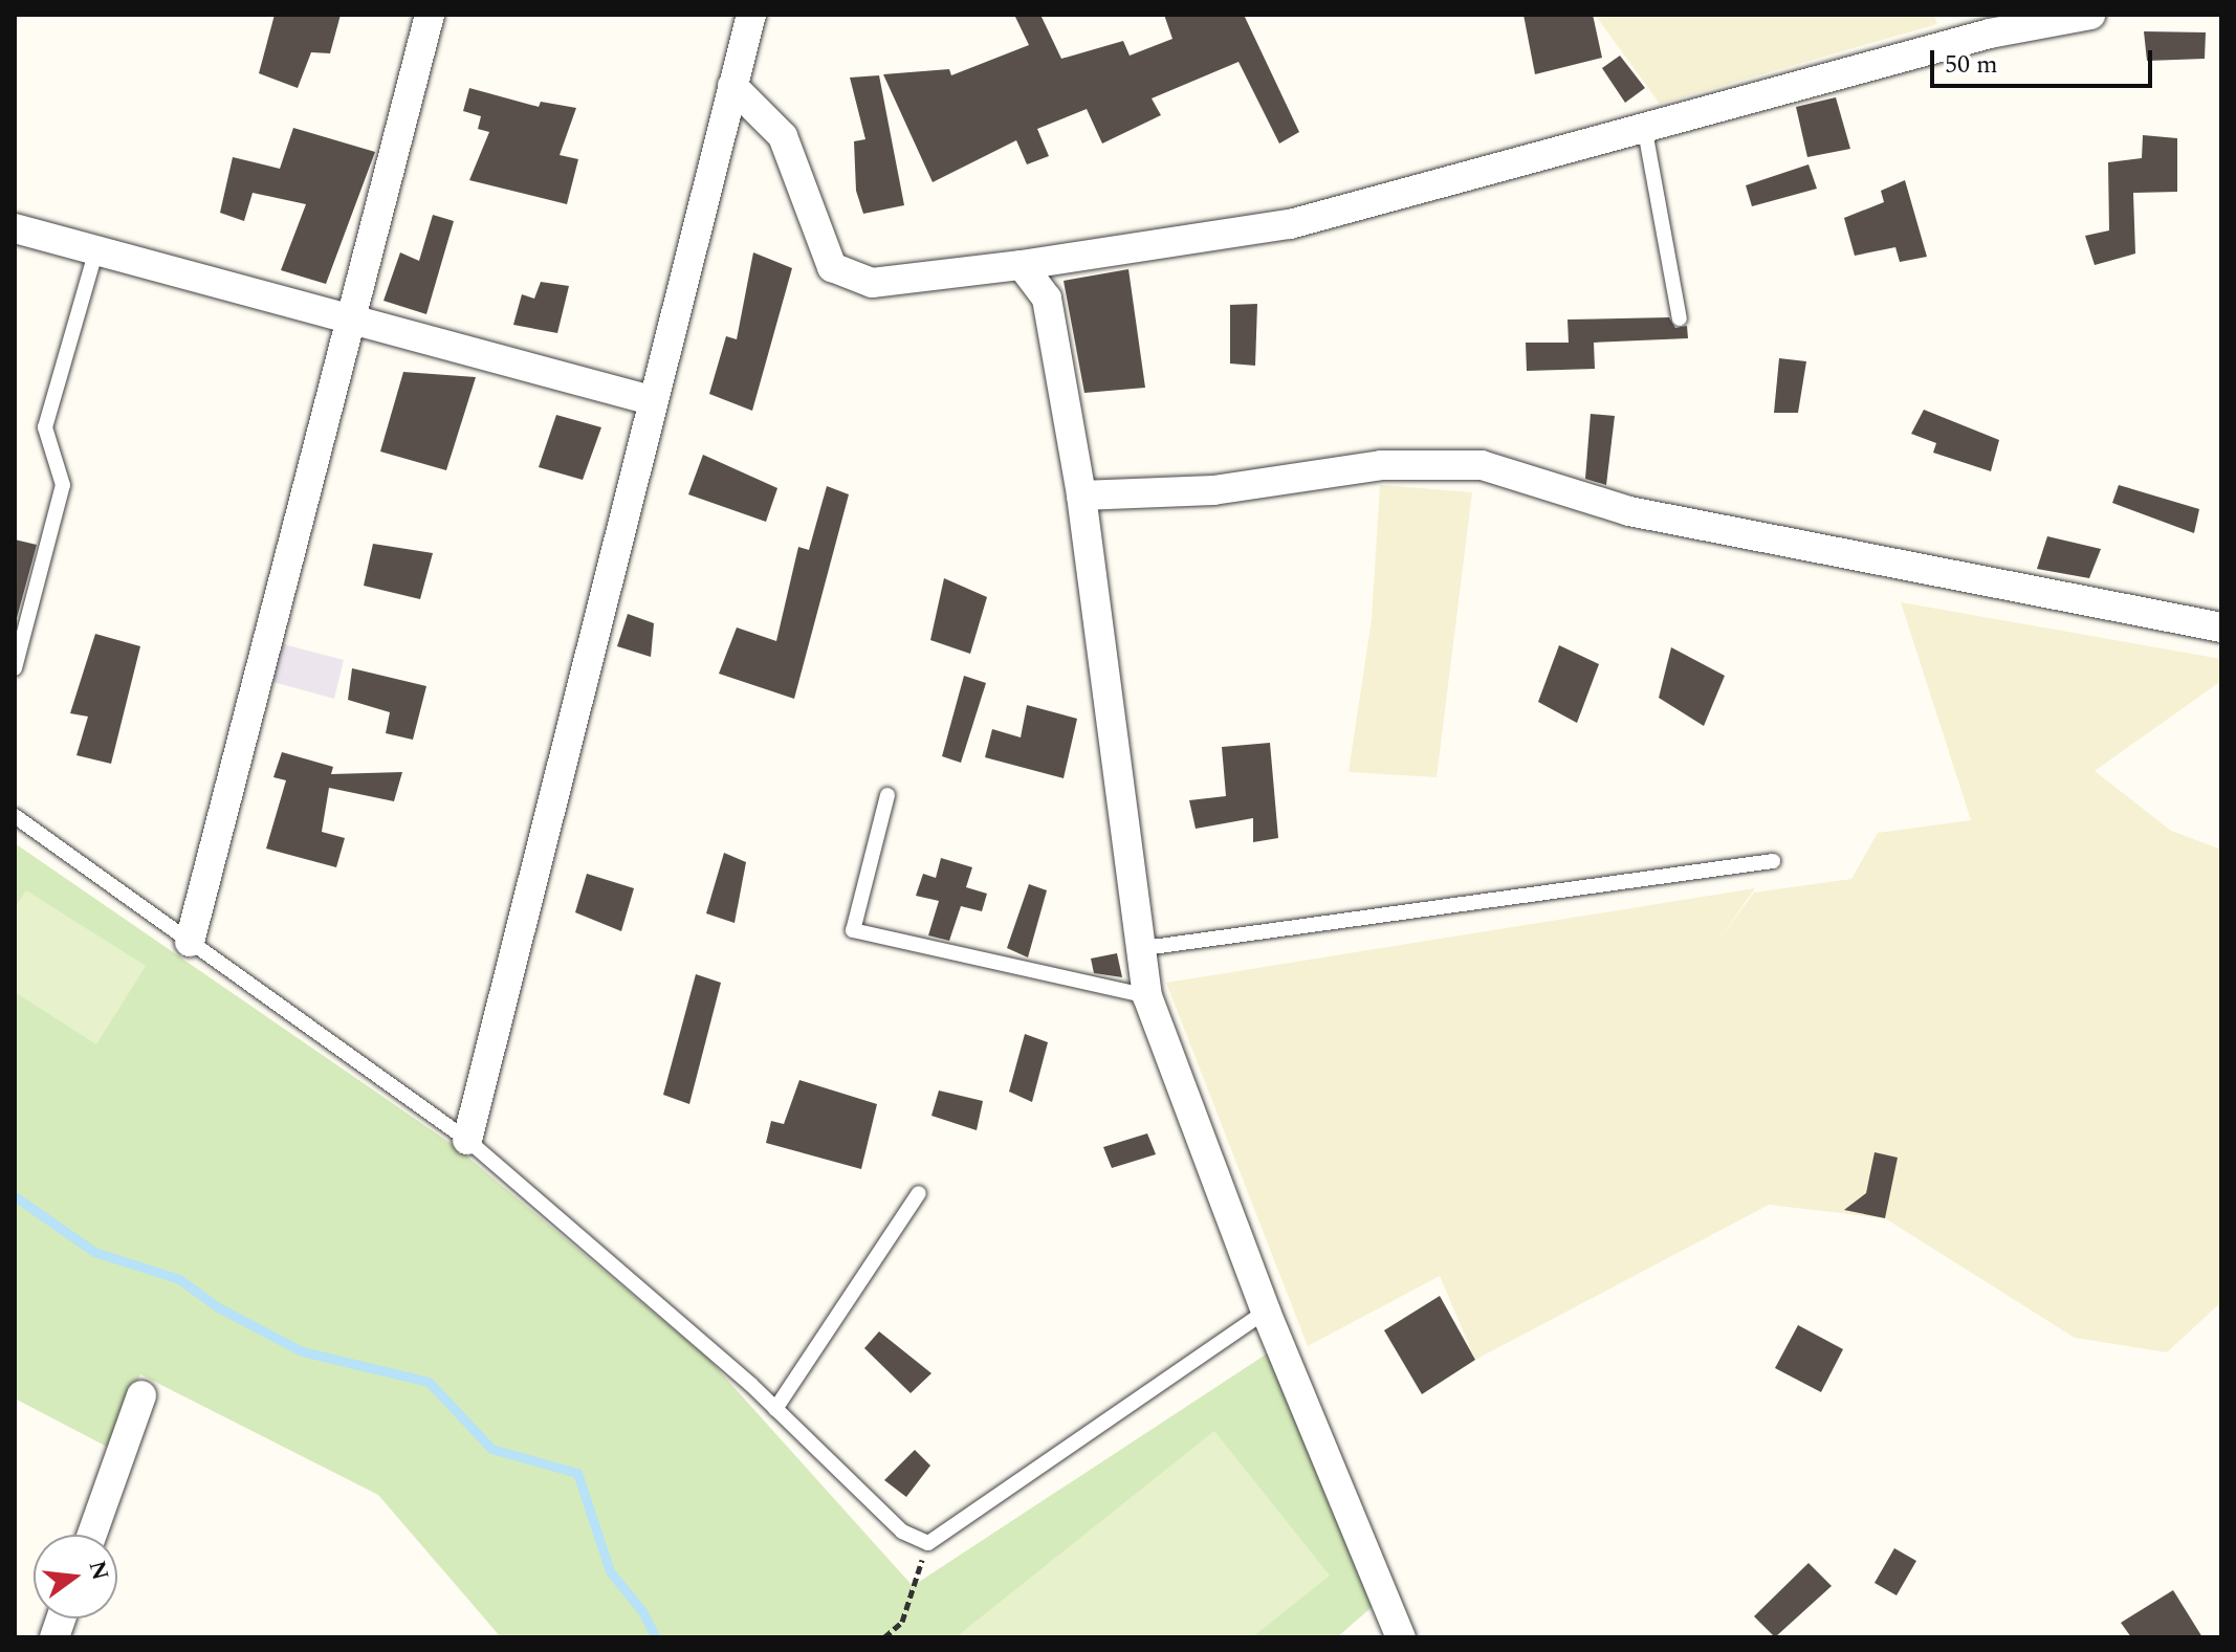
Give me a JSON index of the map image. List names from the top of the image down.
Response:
{
  "scale_bar": "50 m",
  "north": "right"
}
